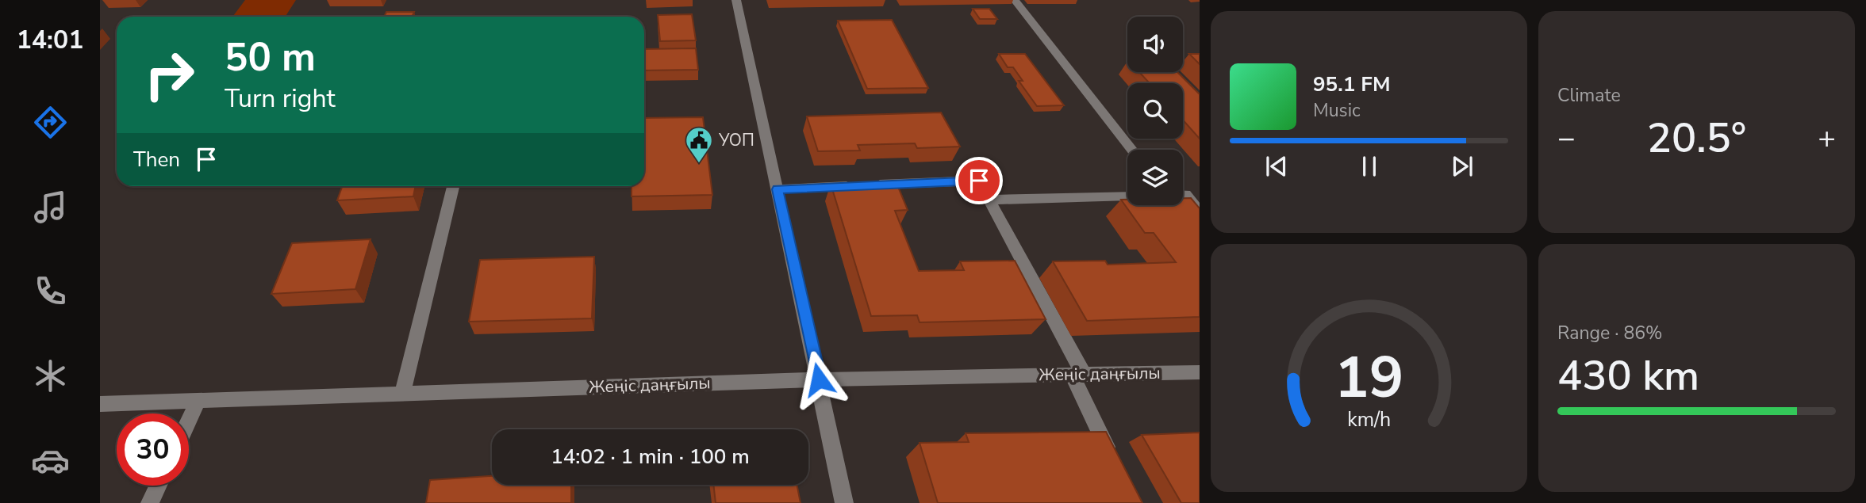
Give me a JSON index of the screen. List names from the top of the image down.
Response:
{
  "streets": {
    "street": ["Жеңіс даңғылы"]
  },
  "places": {
    "public building": ["УОП"]
  },
  "page": {
    "tabs": "14:01",
    "tile": [
      "Climate",
      ["Range · 86%", "430 km"]
    ],
    "turn": ["50 m", "Turn right"],
    "song": ["95.1 FM", "Music"],
    "heat": ["−", "20.5°", "+"],
    "then": "Then",
    "limit": "30",
    "trip": "14:02 · 1 min · 100 m",
    "gauge": ["19", "km/h"]
  }
}
